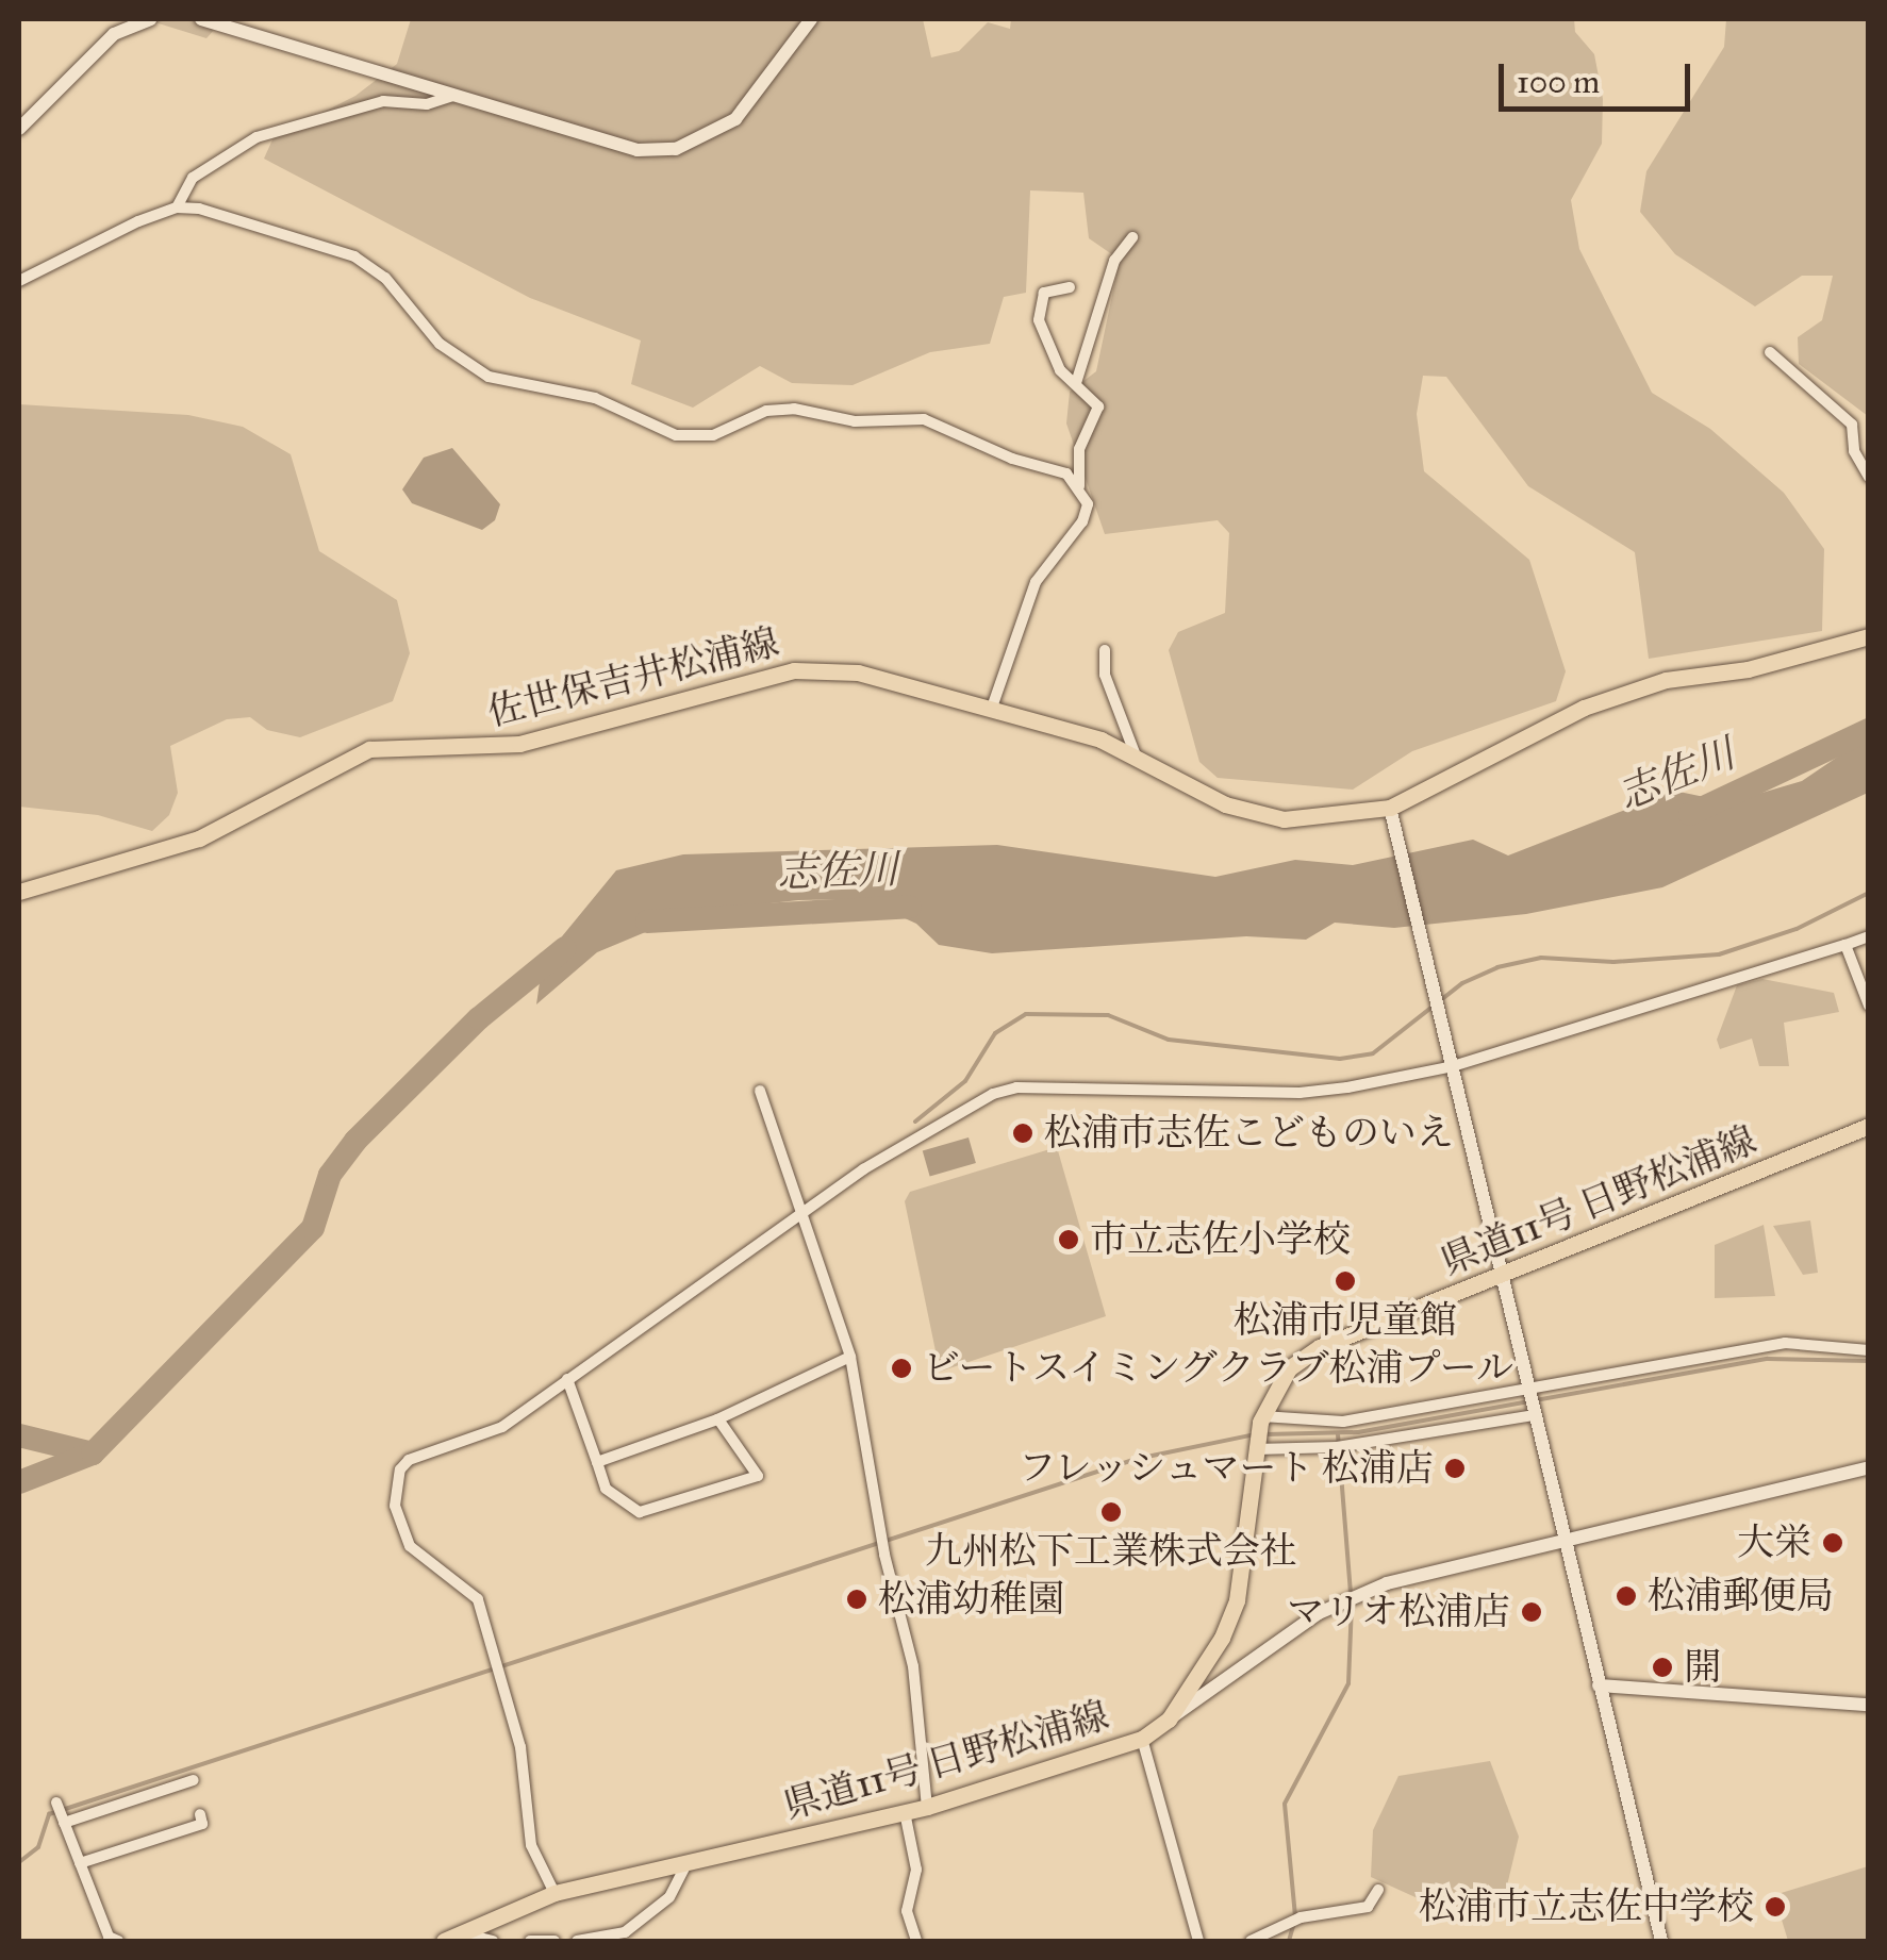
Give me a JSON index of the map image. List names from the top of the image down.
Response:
{
  "streets": {
    "main road": ["佐世保吉井松浦線", "県道11号 日野松浦線"]
  },
  "water": ["志佐川"],
  "places": [
    "松浦市志佐こどものいえ",
    "市立志佐小学校",
    "松浦市児童館",
    "ビートスイミングクラブ松浦プール",
    "フレッシュマート 松浦店",
    "九州松下工業株式会社",
    "大栄",
    "松浦郵便局",
    "松浦幼稚園",
    "マリオ松浦店",
    "開",
    "松浦市立志佐中学校"
  ],
  "scale_bar": "100 m"
}
